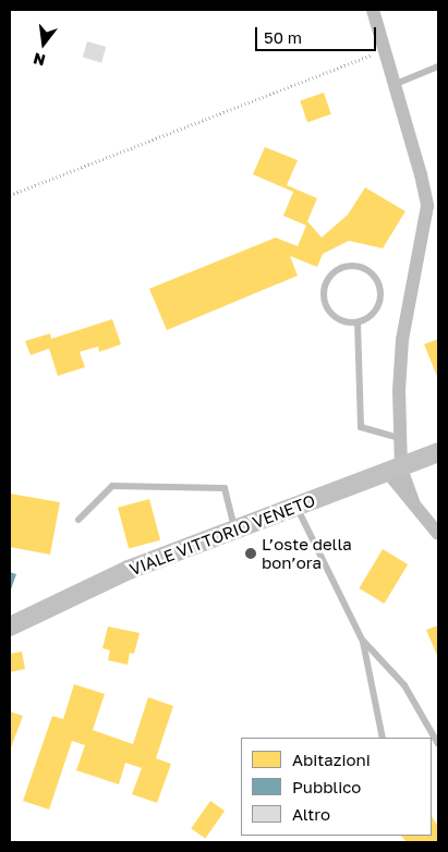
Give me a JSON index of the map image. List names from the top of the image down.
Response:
{
  "streets": {
    "main road": ["VIALE VITTORIO VENETO"]
  },
  "places": ["L’oste della bon’ora"],
  "legend": ["Abitazioni", "Pubblico", "Altro"],
  "scale_bar": "50 m",
  "north": "bottom"
}
